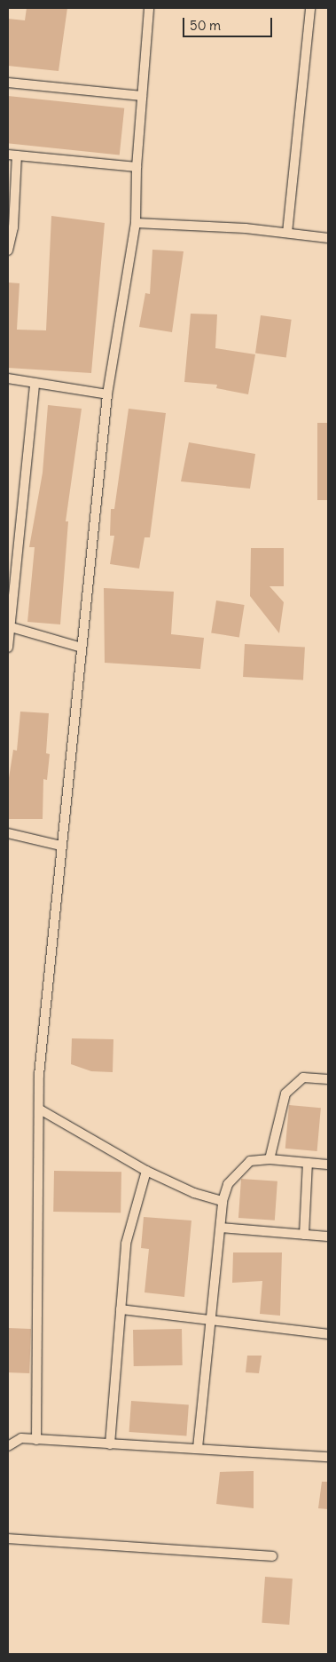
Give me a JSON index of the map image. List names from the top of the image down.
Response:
{
  "scale_bar": "50 m"
}
